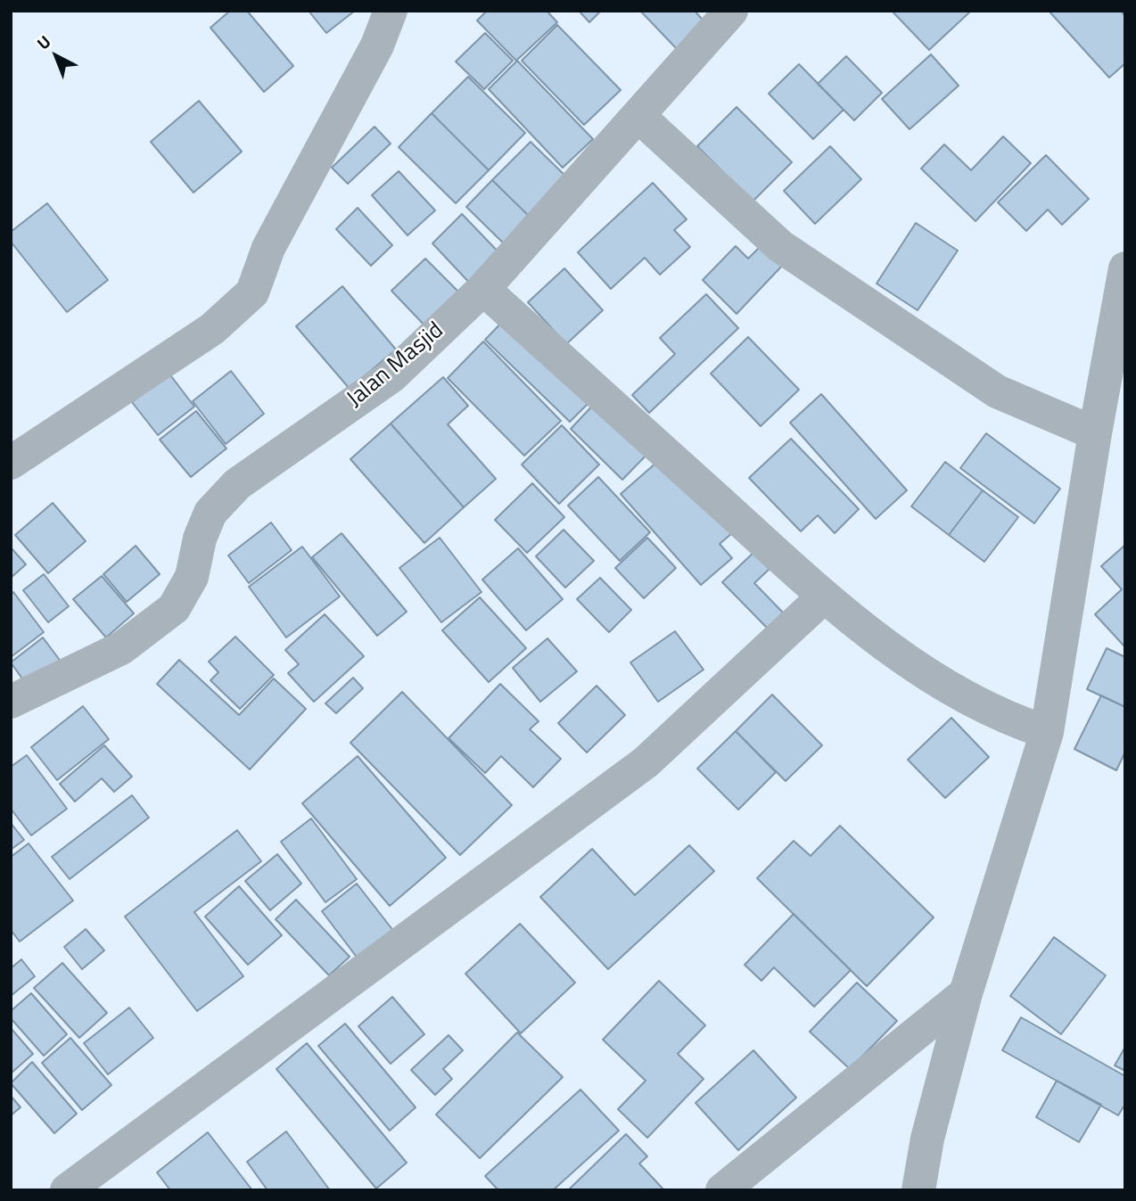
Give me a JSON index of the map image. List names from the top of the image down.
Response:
{
  "streets": {
    "street": ["Jalan Masjid"]
  },
  "north": "top left"
}
